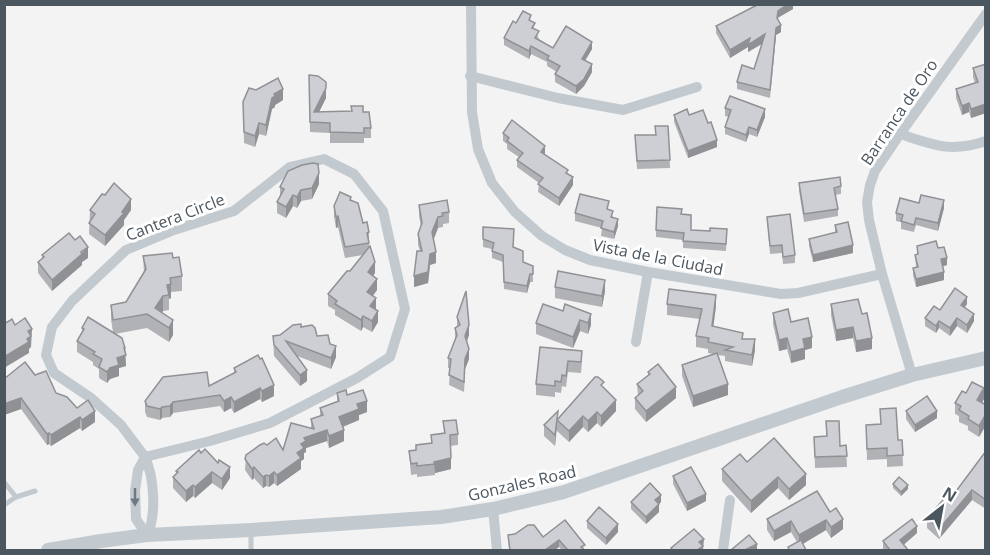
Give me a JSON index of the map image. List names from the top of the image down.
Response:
{
  "streets": {
    "street": [
      "Barranca de Oro",
      "Cantera Circle",
      "Vista de la Ciudad",
      "Gonzales Road"
    ]
  },
  "crossings": [
    ["Barranca de Oro", "Vista de la Ciudad"],
    ["Barranca de Oro", "Gonzales Road"],
    ["Cantera Circle", "Gonzales Road"]
  ],
  "north": "top right"
}
